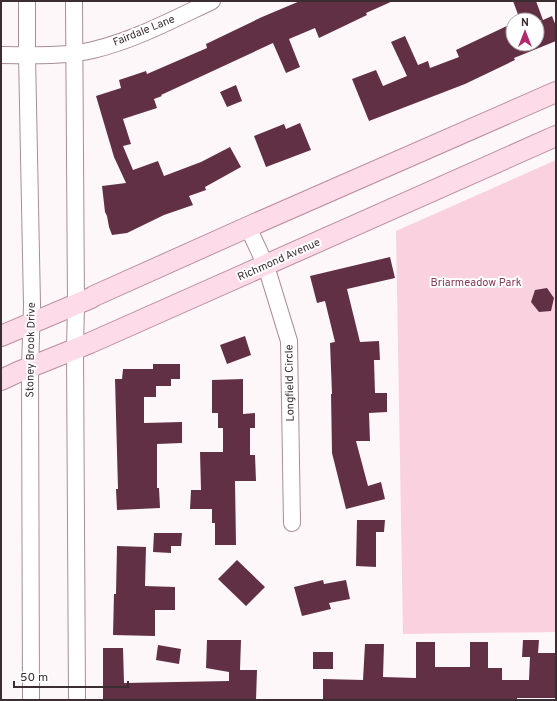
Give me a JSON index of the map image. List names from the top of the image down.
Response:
{
  "streets": {
    "main road": ["Richmond Avenue"],
    "street": ["Fairdale Lane", "Stoney Brook Drive", "Longfield Circle"]
  },
  "crossings": [
    ["Fairdale Lane", "Stoney Brook Drive"],
    ["Richmond Avenue", "Stoney Brook Drive"],
    ["Richmond Avenue", "Longfield Circle"]
  ],
  "parks": ["Briarmeadow Park"],
  "scale_bar": "50 m",
  "north": "top"
}
